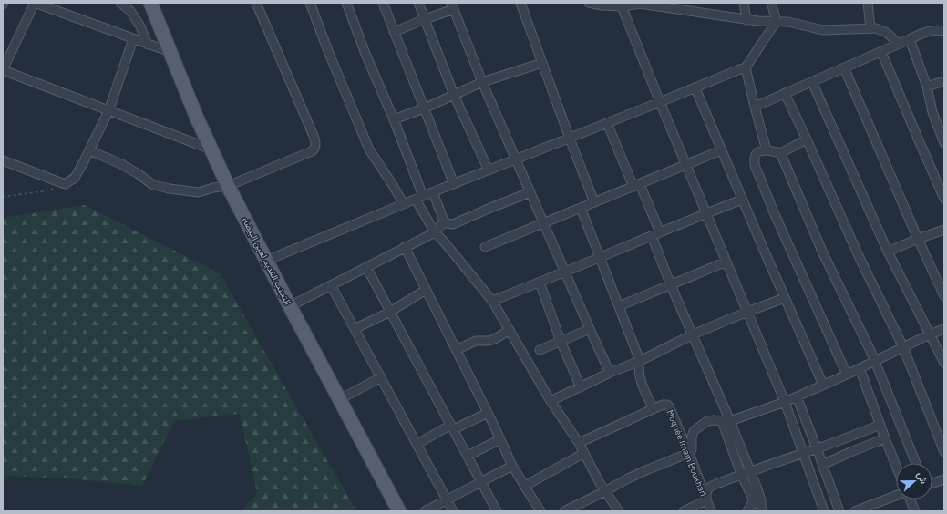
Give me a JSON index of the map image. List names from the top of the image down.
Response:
{
  "streets": {
    "main road": ["التجنب القديم لعين البيضاء"],
    "street": ["Moquée Imam Boukhari"]
  },
  "north": "right"
}
